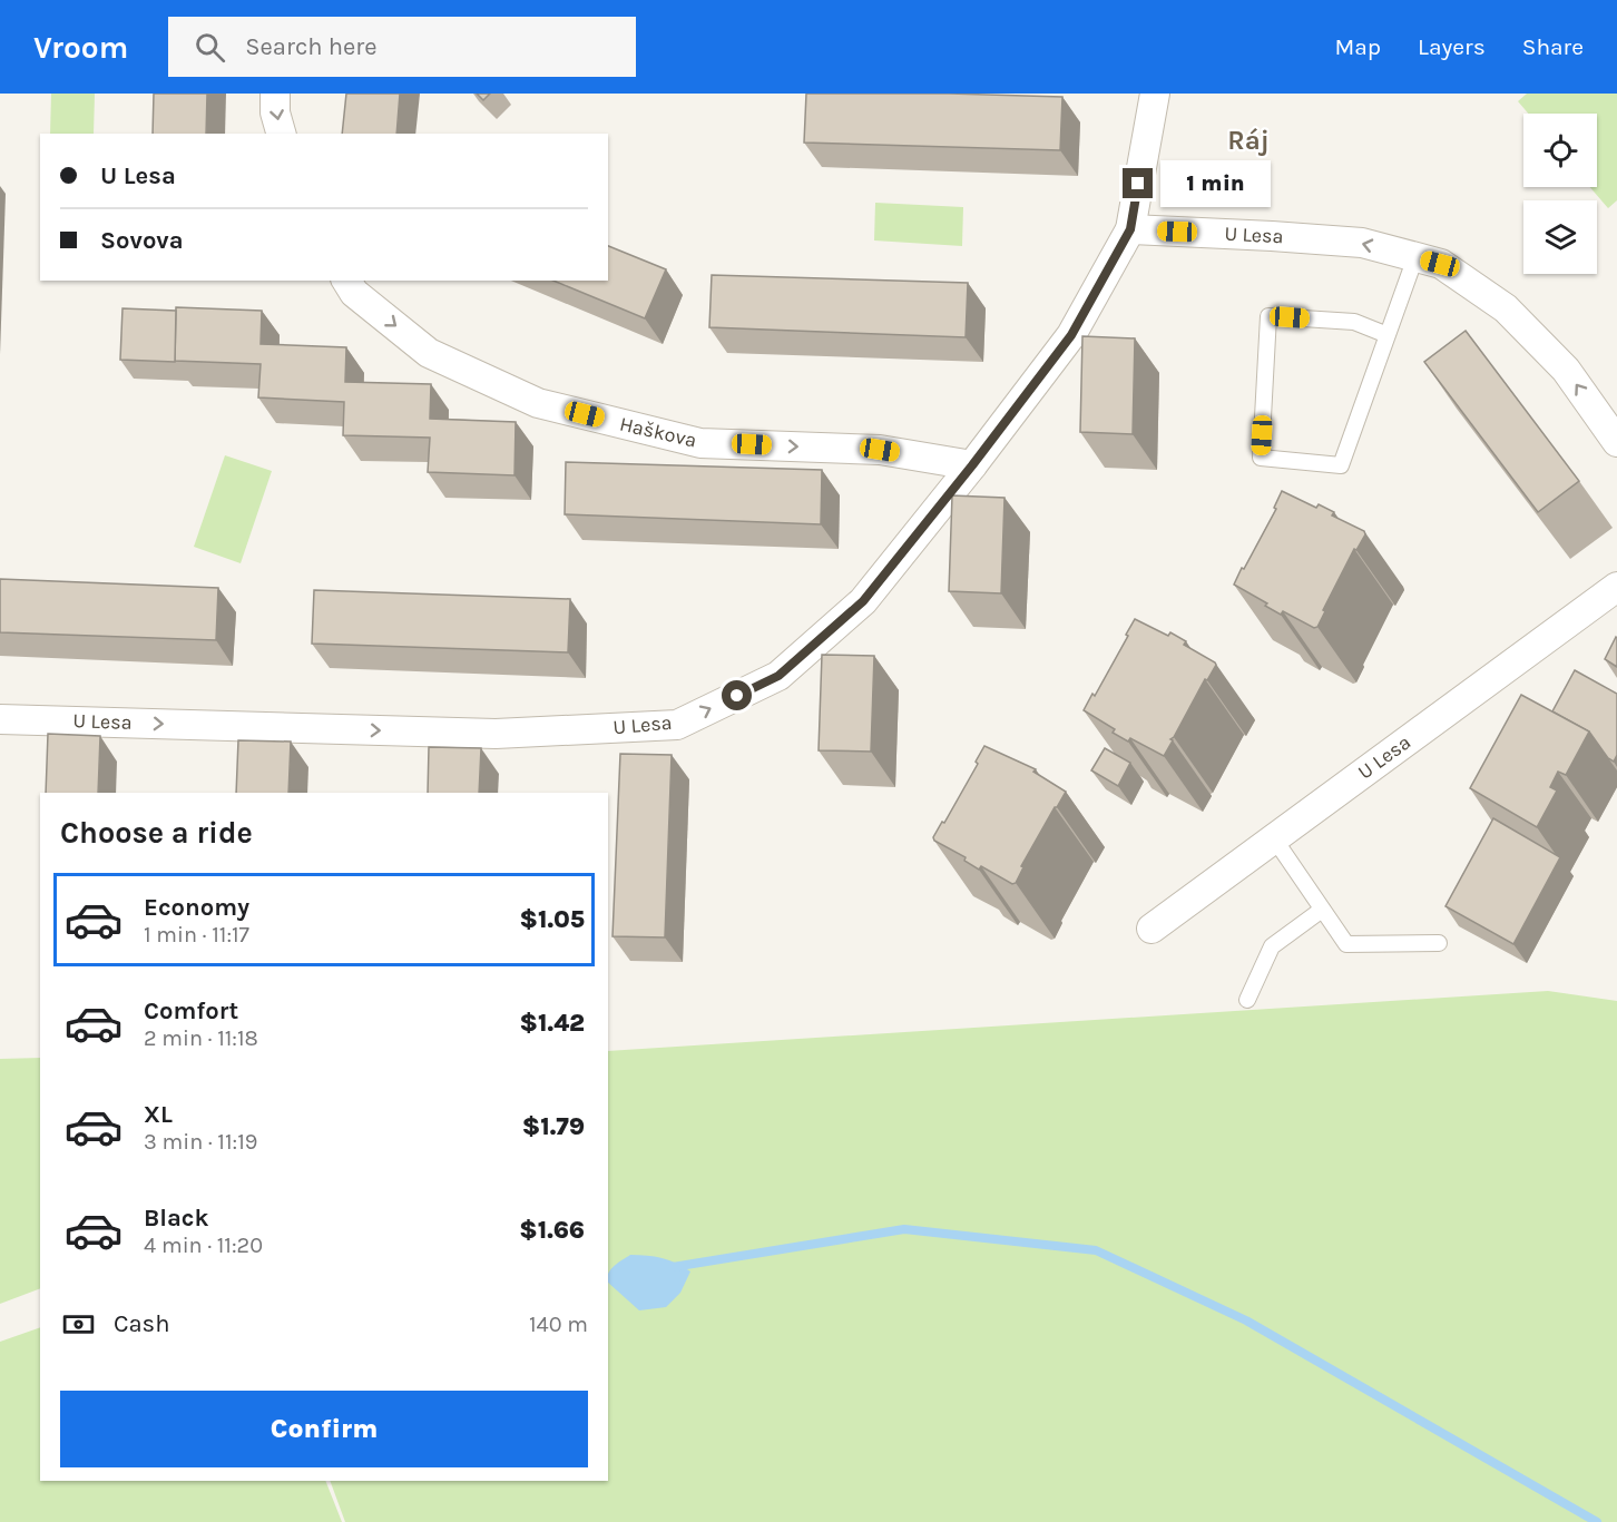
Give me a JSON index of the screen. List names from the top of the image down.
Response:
{
  "streets": {
    "street": ["U Lesa", "Haškova"]
  },
  "crossings": [
    ["U Lesa", "Haškova"]
  ],
  "one_way": ["Haškova"],
  "districts": ["Ráj"],
  "page": {
    "header": "Vroom",
    "search": "Search here",
    "nav": ["Map", "Layers", "Share"],
    "banner": ["U Lesa", "Sovova"],
    "bubble": "1 min",
    "heading": "Choose a ride",
    "list": [
      {
        "name": "Economy",
        "note": "1 min · 11:17",
        "value": "$1.05"
      },
      {
        "name": "Comfort",
        "note": "2 min · 11:18",
        "value": "$1.42"
      },
      {
        "name": "XL",
        "note": "3 min · 11:19",
        "value": "$1.79"
      },
      {
        "name": "Black",
        "note": "4 min · 11:20",
        "value": "$1.66"
      }
    ],
    "pay": ["Cash", "140 m"],
    "buttons": "Confirm"
  }
}
